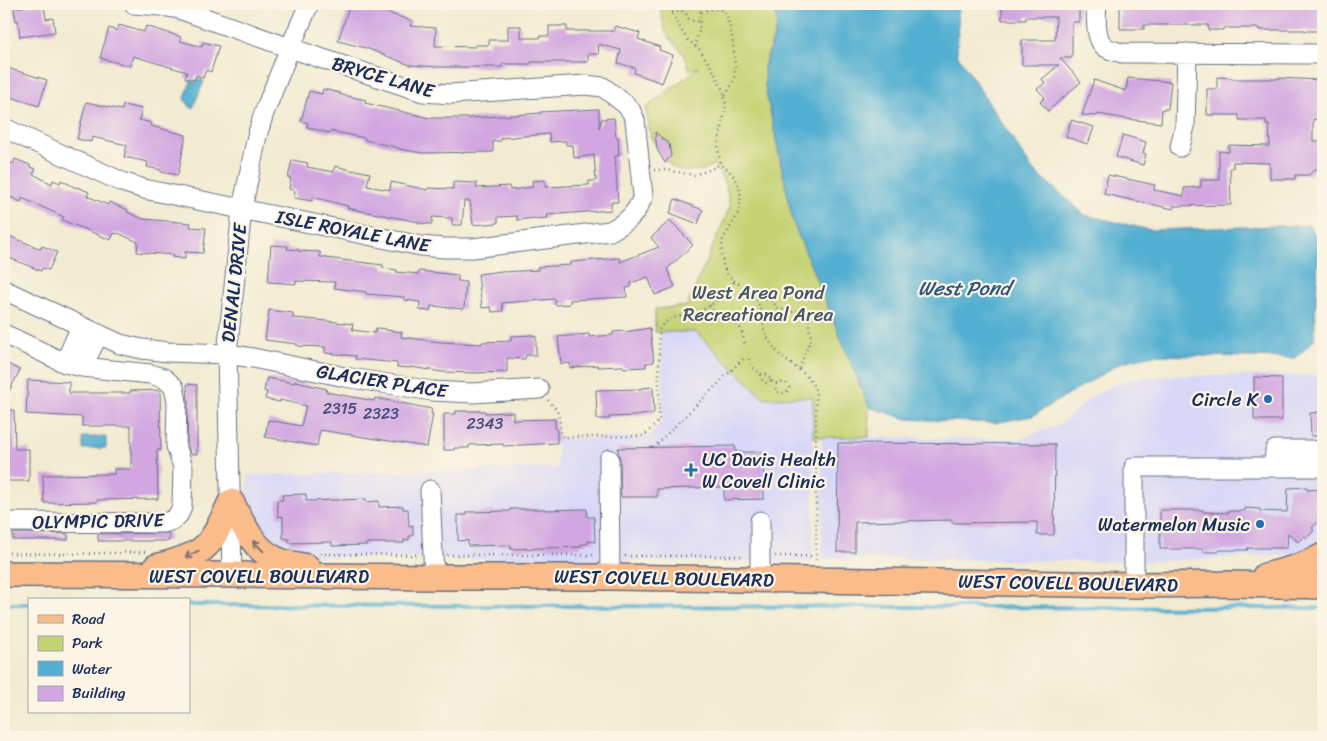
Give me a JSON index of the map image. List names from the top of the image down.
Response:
{
  "streets": {
    "main road": ["WEST COVELL BOULEVARD"],
    "street": [
      "BRYCE LANE",
      "ISLE ROYALE LANE",
      "DENALI DRIVE",
      "GLACIER PLACE",
      "OLYMPIC DRIVE"
    ]
  },
  "crossings": [
    ["BRYCE LANE", "ISLE ROYALE LANE"],
    ["BRYCE LANE", "DENALI DRIVE"],
    ["ISLE ROYALE LANE", "DENALI DRIVE"],
    ["DENALI DRIVE", "GLACIER PLACE"],
    ["DENALI DRIVE", "WEST COVELL BOULEVARD"]
  ],
  "water": ["West Pond"],
  "parks": ["West Area Pond Recreational Area"],
  "places": {
    "other": ["Circle K", "Watermelon Music"],
    "health": ["UC Davis Health W Covell Clinic"]
  },
  "house_numbers": ["2315", "2323", "2343"],
  "legend": [
    "Road",
    "Park",
    "Water",
    "Building"
  ]
}
